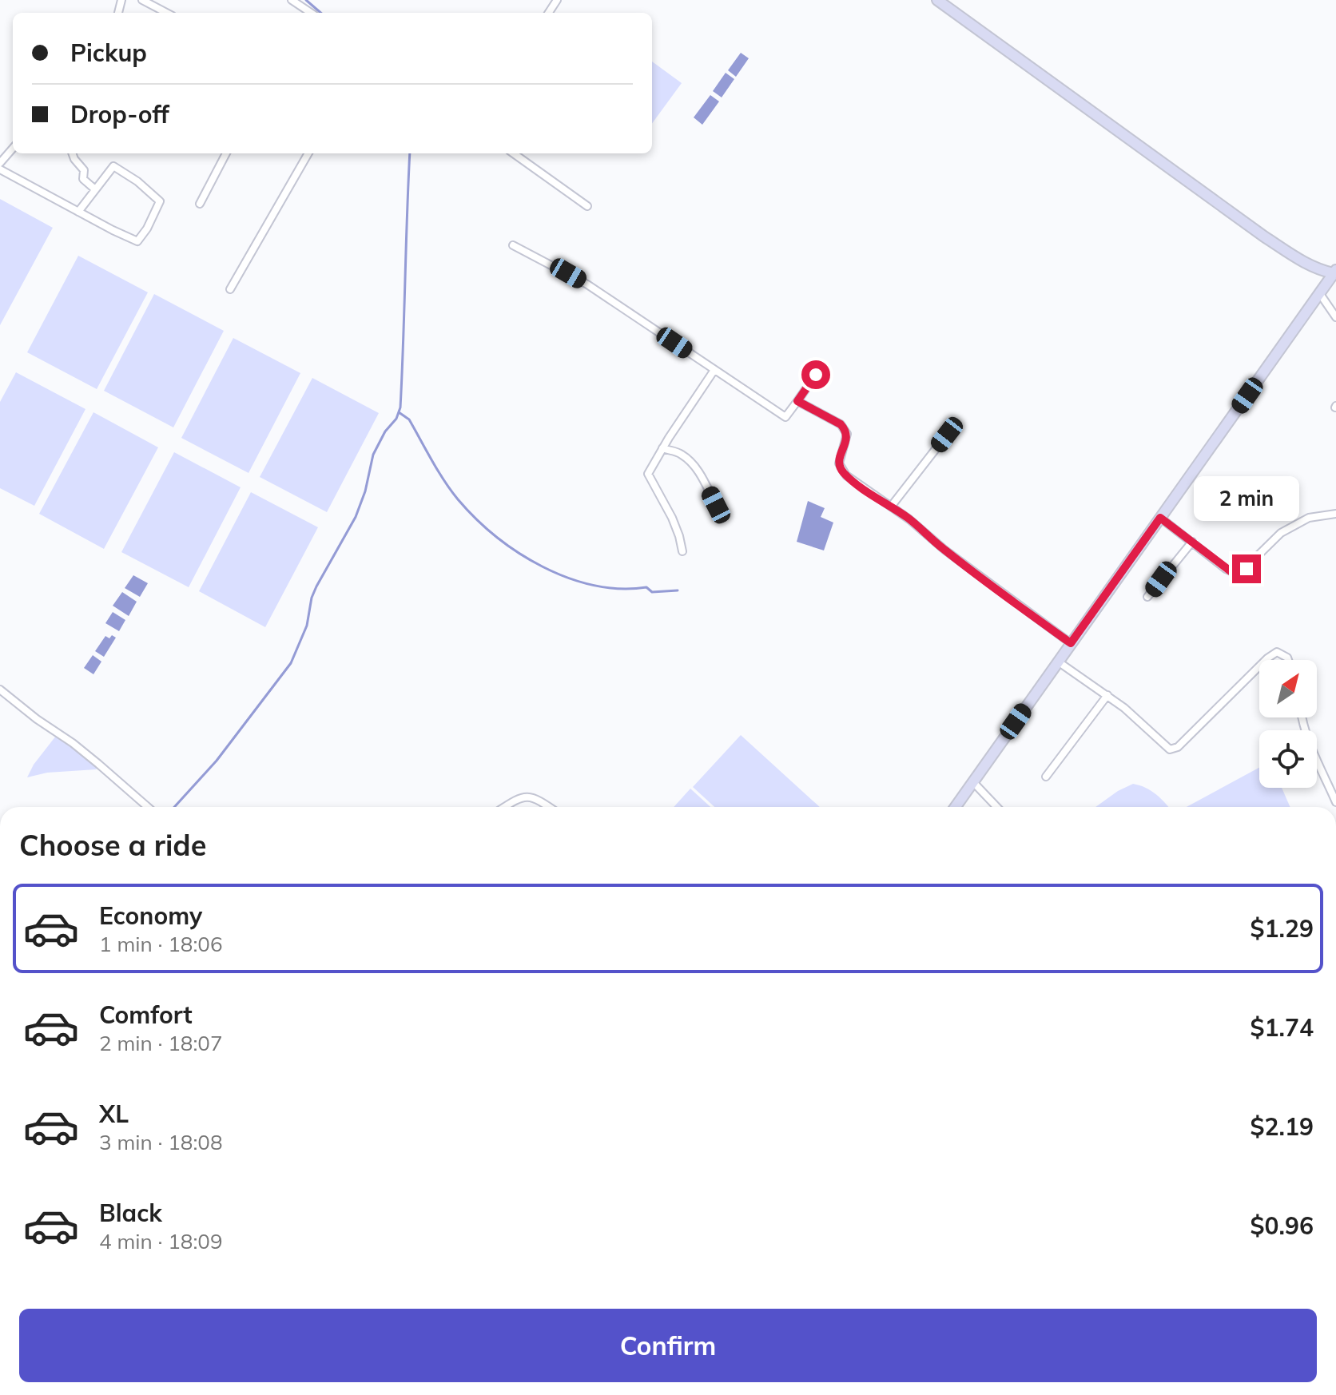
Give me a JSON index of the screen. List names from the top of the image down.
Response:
{
  "north": "top right",
  "page": {
    "banner": ["Pickup", "Drop-off"],
    "bubble": "2 min",
    "heading": "Choose a ride",
    "list": [
      {
        "name": "Economy",
        "note": "1 min · 18:06",
        "value": "$1.29"
      },
      {
        "name": "Comfort",
        "note": "2 min · 18:07",
        "value": "$1.74"
      },
      {
        "name": "XL",
        "note": "3 min · 18:08",
        "value": "$2.19"
      },
      {
        "name": "Black",
        "note": "4 min · 18:09",
        "value": "$0.96"
      }
    ],
    "buttons": "Confirm"
  }
}
